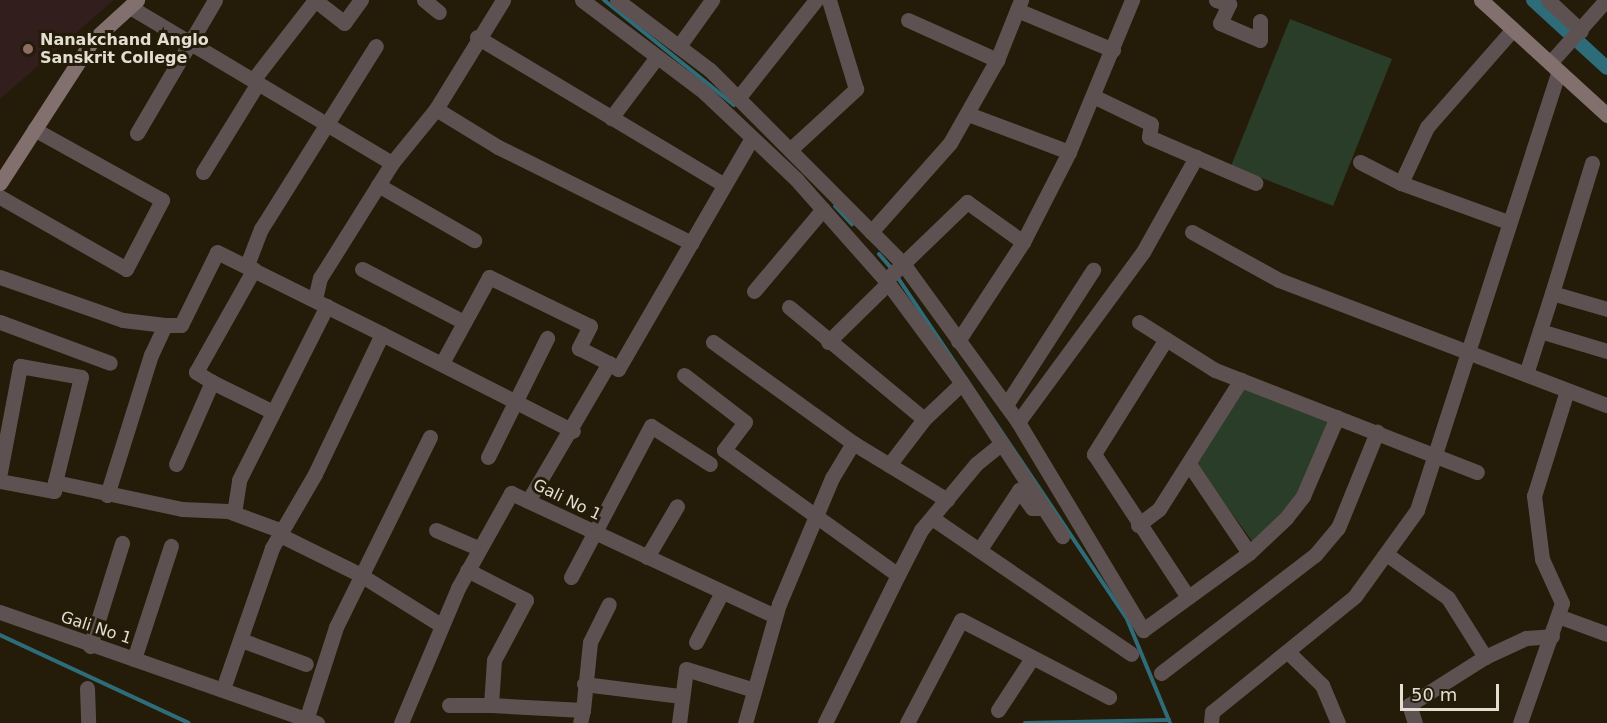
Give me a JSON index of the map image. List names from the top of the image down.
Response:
{
  "streets": {
    "street": ["Gali No 1"]
  },
  "places": ["Nanakchand Anglo Sanskrit College"],
  "scale_bar": "50 m"
}
